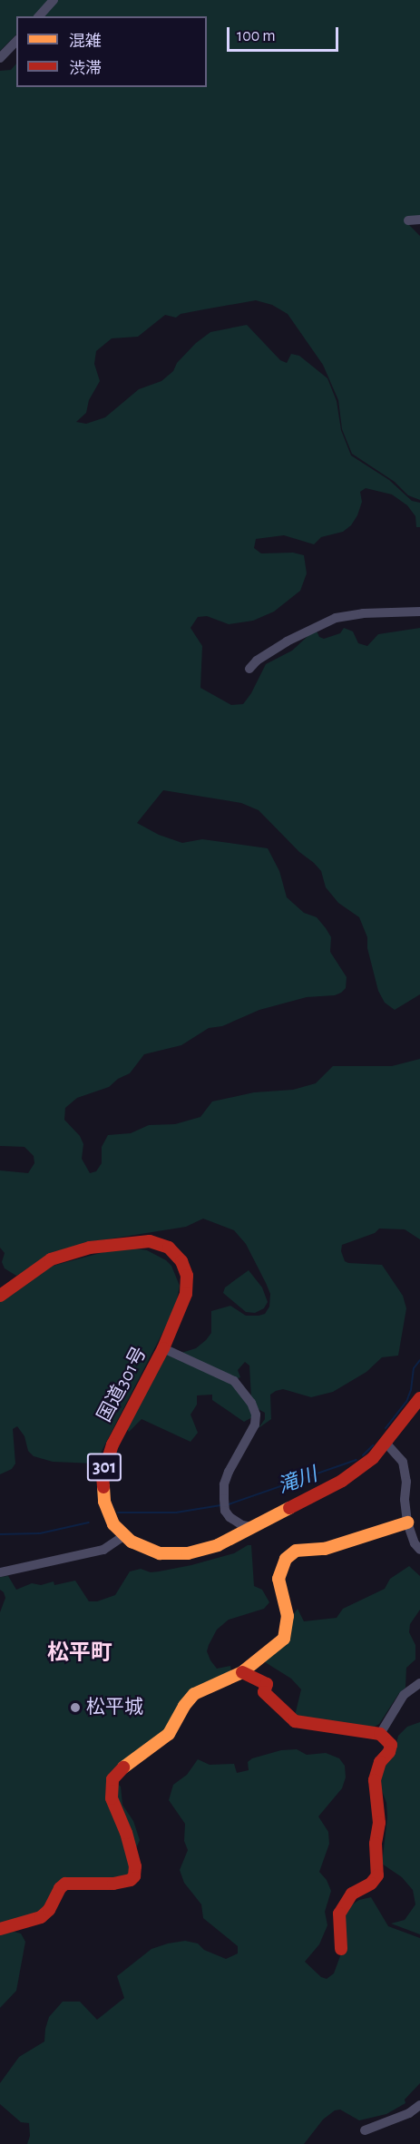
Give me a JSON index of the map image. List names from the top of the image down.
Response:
{
  "streets": {
    "main road": ["国道301号", "301"]
  },
  "districts": ["松平町"],
  "water": ["滝川"],
  "places": ["松平城"],
  "legend": ["混雑", "渋滞"],
  "scale_bar": "100 m"
}
